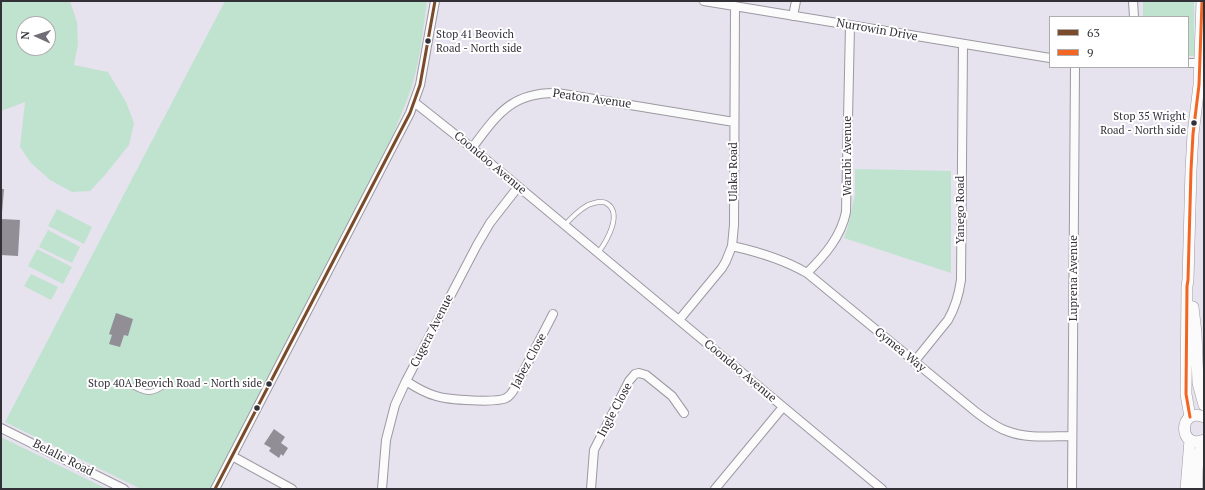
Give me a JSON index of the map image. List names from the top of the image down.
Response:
{
  "streets": {
    "street": [
      "Nurrowin Drive",
      "Peaton Avenue",
      "Warubi Avenue",
      "Coondoo Avenue",
      "Ulaka Road",
      "Yanego Road",
      "Luprena Avenue",
      "Cugera Avenue",
      "Gymea Way",
      "Jabez Close",
      "Ingle Close",
      "Belalie Road"
    ]
  },
  "crossings": [
    ["Nurrowin Drive", "Warubi Avenue"],
    ["Nurrowin Drive", "Ulaka Road"],
    ["Nurrowin Drive", "Yanego Road"],
    ["Peaton Avenue", "Coondoo Avenue"],
    ["Peaton Avenue", "Ulaka Road"],
    ["Warubi Avenue", "Gymea Way"],
    ["Coondoo Avenue", "Ulaka Road"],
    ["Coondoo Avenue", "Cugera Avenue"],
    ["Ulaka Road", "Gymea Way"],
    ["Yanego Road", "Gymea Way"],
    ["Luprena Avenue", "Gymea Way"],
    ["Cugera Avenue", "Jabez Close"]
  ],
  "places": ["Stop 41 Beovich Road - North side", "Stop 35 Wright Road - North side", "Stop 40A Beovich Road - North side"],
  "lines": ["transit line 63", "transit line 9"],
  "legend": ["63", "9"],
  "north": "left"
}
